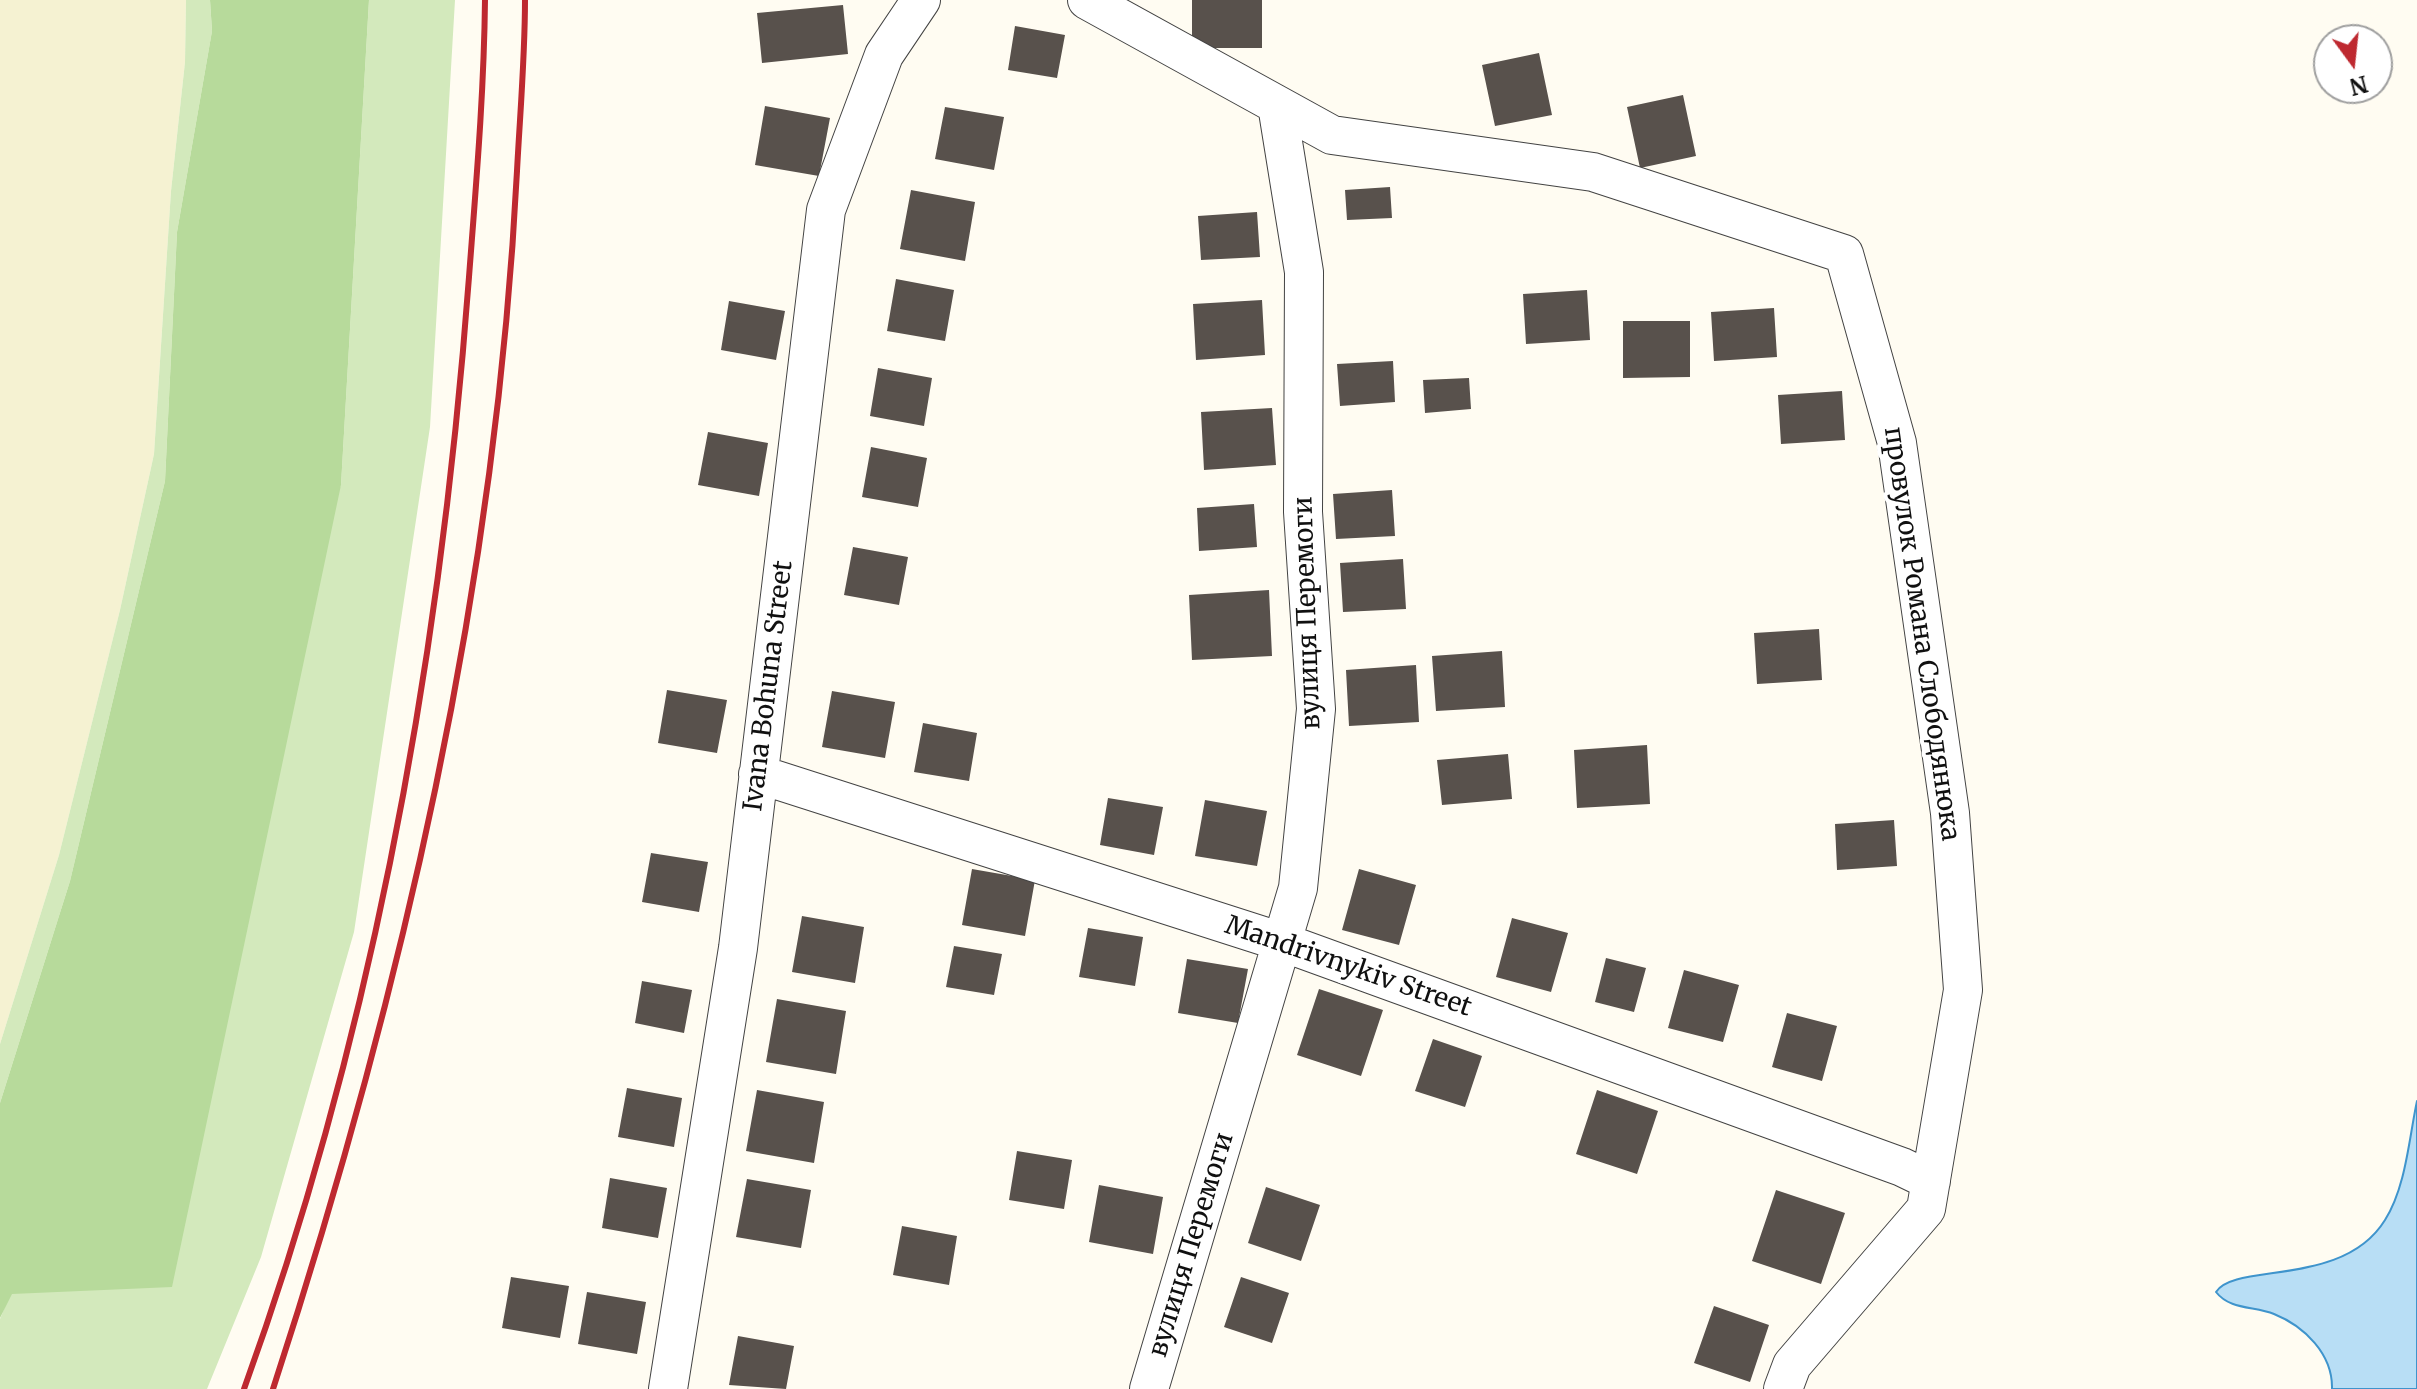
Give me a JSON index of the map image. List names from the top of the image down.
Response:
{
  "streets": {
    "street": [
      "вулиця Перемоги",
      "провулок Романа Слободянюка",
      "Ivana Bohuna Street",
      "Mandrivnykiv Street"
    ]
  },
  "crossings": [
    ["вулиця Перемоги", "провулок Романа Слободянюка"],
    ["вулиця Перемоги", "Mandrivnykiv Street"],
    ["провулок Романа Слободянюка", "Mandrivnykiv Street"],
    ["Ivana Bohuna Street", "Mandrivnykiv Street"]
  ],
  "north": "bottom"
}
